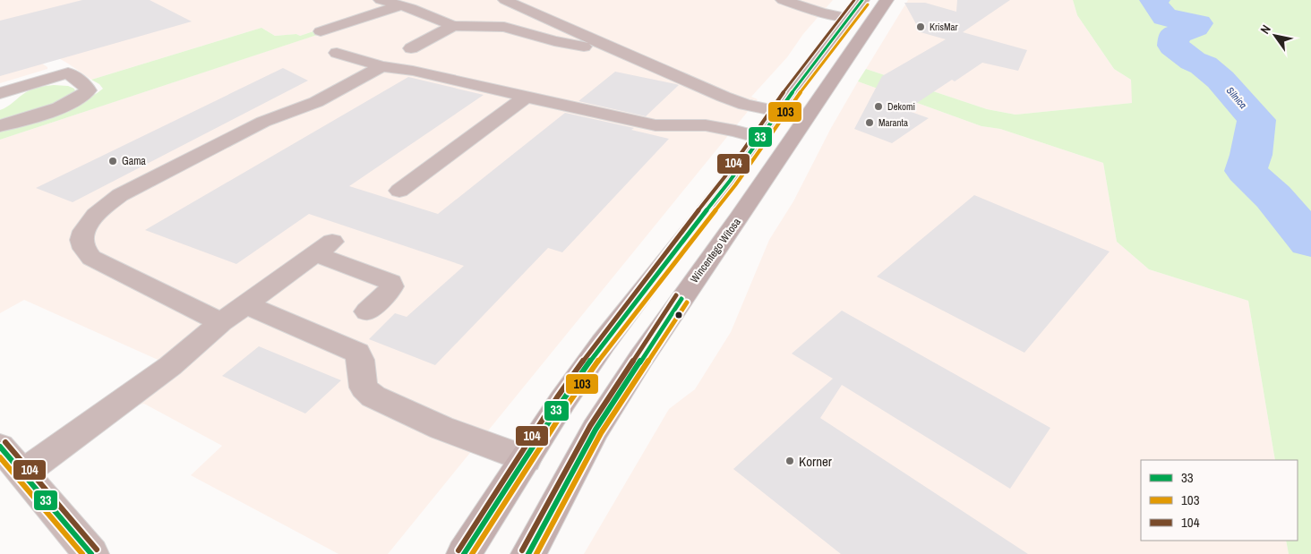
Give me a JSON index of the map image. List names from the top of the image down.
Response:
{
  "streets": {
    "main road": ["Wincentego Witosa"]
  },
  "water": ["Silnica"],
  "places": [
    "KrisMar",
    "Dekomi",
    "Maranta",
    "Gama",
    "Korner"
  ],
  "lines": ["transit line 33", "transit line 104", "transit line 103"],
  "legend": ["33", "103", "104"],
  "north": "top left"
}
